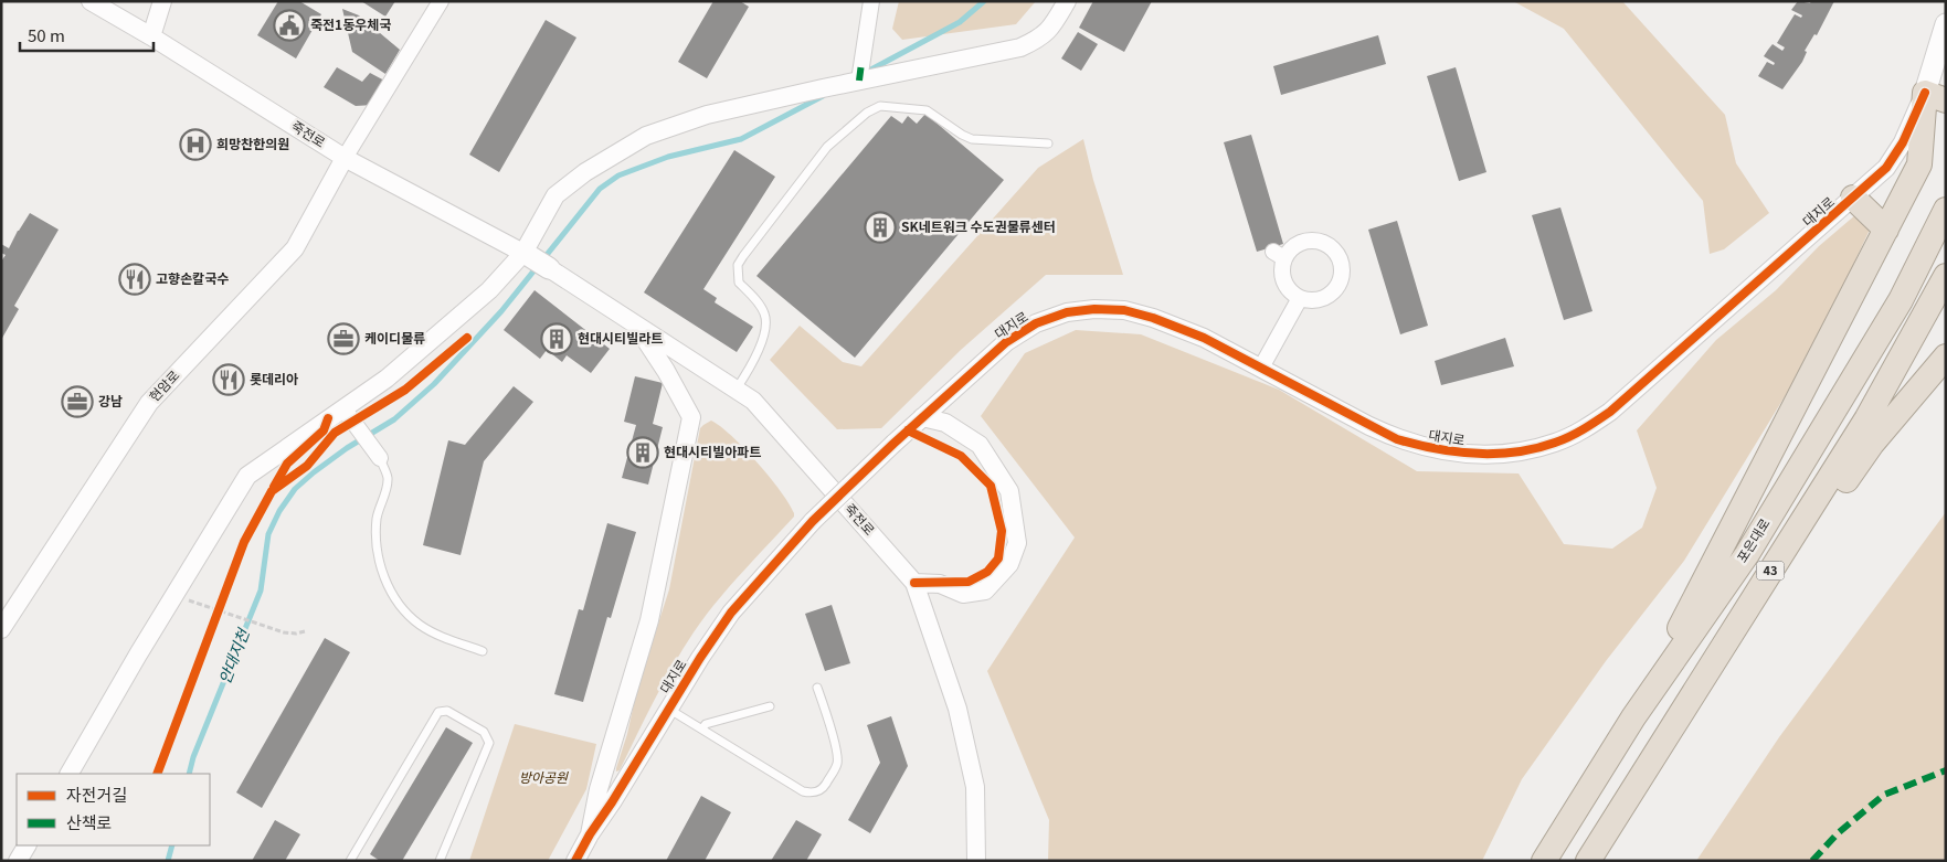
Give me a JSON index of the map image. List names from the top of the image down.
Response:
{
  "streets": {
    "highway": ["포은대로", "43"],
    "main road": ["대지로"],
    "street": ["죽전로", "현암로"]
  },
  "crossings": [
    ["죽전로", "현암로"]
  ],
  "water": ["안대지천"],
  "parks": ["방아공원"],
  "places": {
    "public building": ["죽전1동우체국"],
    "hospital": ["희망찬한의원"],
    "building": ["SK네트워크 수도권물류센터", "현대시티빌라트", "현대시티빌아파트"],
    "restaurant": ["고향손칼국수", "롯데리아"],
    "office": ["케이디물류", "강남"]
  },
  "legend": ["자전거길", "산책로"],
  "scale_bar": "50 m"
}
